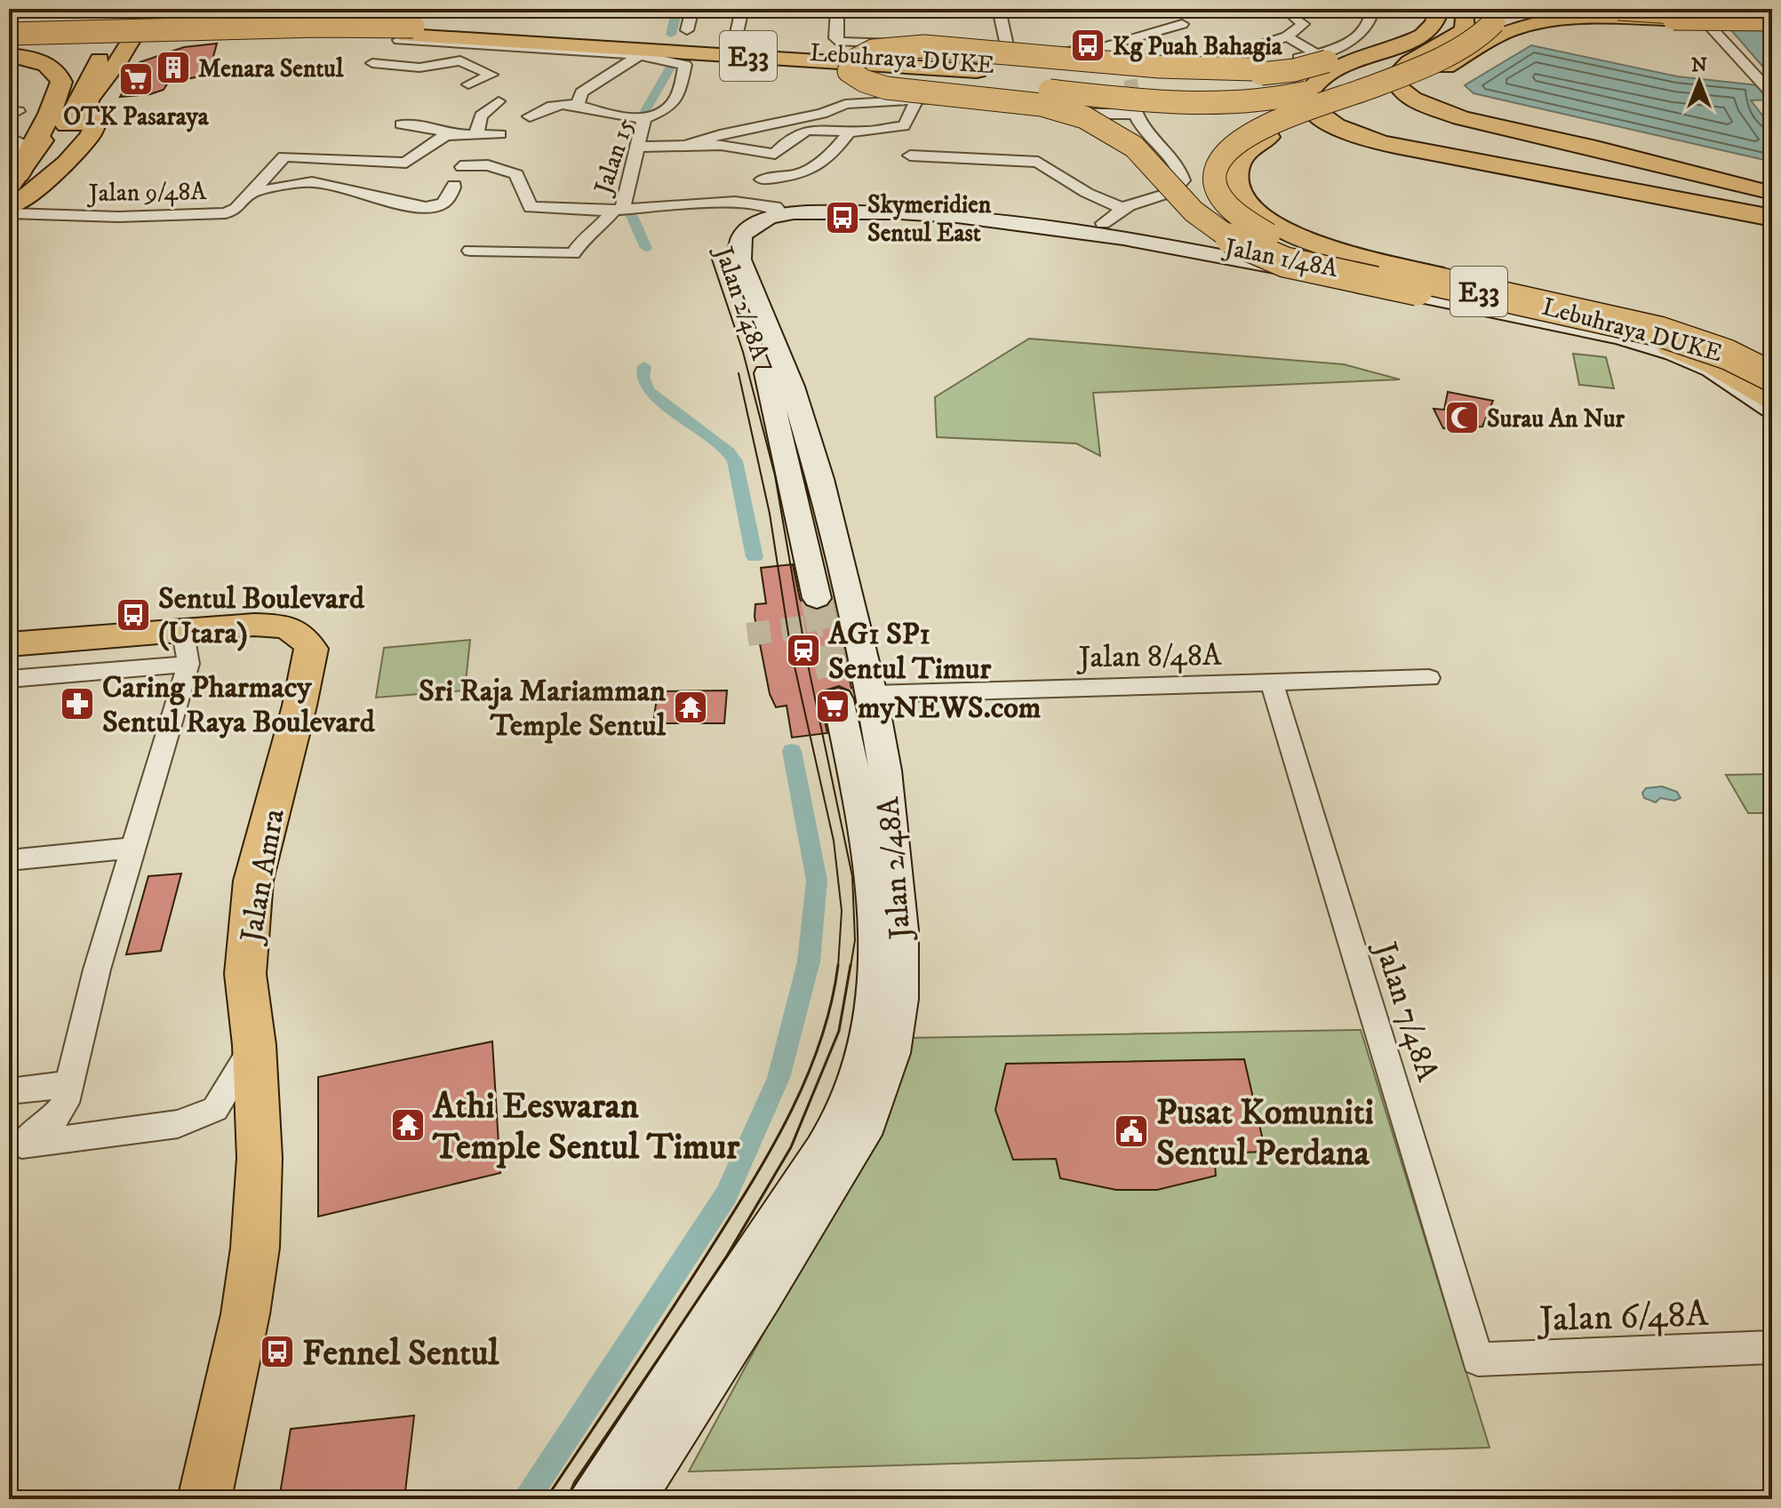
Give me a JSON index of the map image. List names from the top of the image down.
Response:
{
  "streets": {
    "highway": ["E33", "Lebuhraya DUKE"],
    "main road": ["Jalan 1/48A", "Jalan 2/48A", "Jalan Amra"],
    "street": [
      "Jalan 15",
      "Jalan 9/48A",
      "Jalan 8/48A",
      "Jalan 7/48A",
      "Jalan 6/48A"
    ]
  },
  "crossings": [
    ["Lebuhraya DUKE", "Jalan 15"],
    ["Jalan 1/48A", "Jalan 2/48A"],
    ["Jalan 2/48A", "Jalan 8/48A"],
    ["Jalan 8/48A", "Jalan 7/48A"],
    ["Jalan 7/48A", "Jalan 6/48A"]
  ],
  "places": {
    "bus stop": [
      "Kg Puah Bahagia",
      "Skymeridien Sentul East",
      "Sentul Boulevard (Utara)",
      "Fennel Sentul"
    ],
    "building": ["Menara Sentul"],
    "supermarket": ["OTK Pasaraya", "myNEWS.com"],
    "mosque": ["Surau An Nur"],
    "station": ["AG1 SP1 Sentul Timur"],
    "pharmacy": ["Caring Pharmacy Sentul Raya Boulevard"],
    "temple": ["Sri Raja Mariamman Temple Sentul", "Athi Eeswaran Temple Sentul Timur"],
    "public building": ["Pusat Komuniti Sentul Perdana"]
  },
  "north": "top"
}
